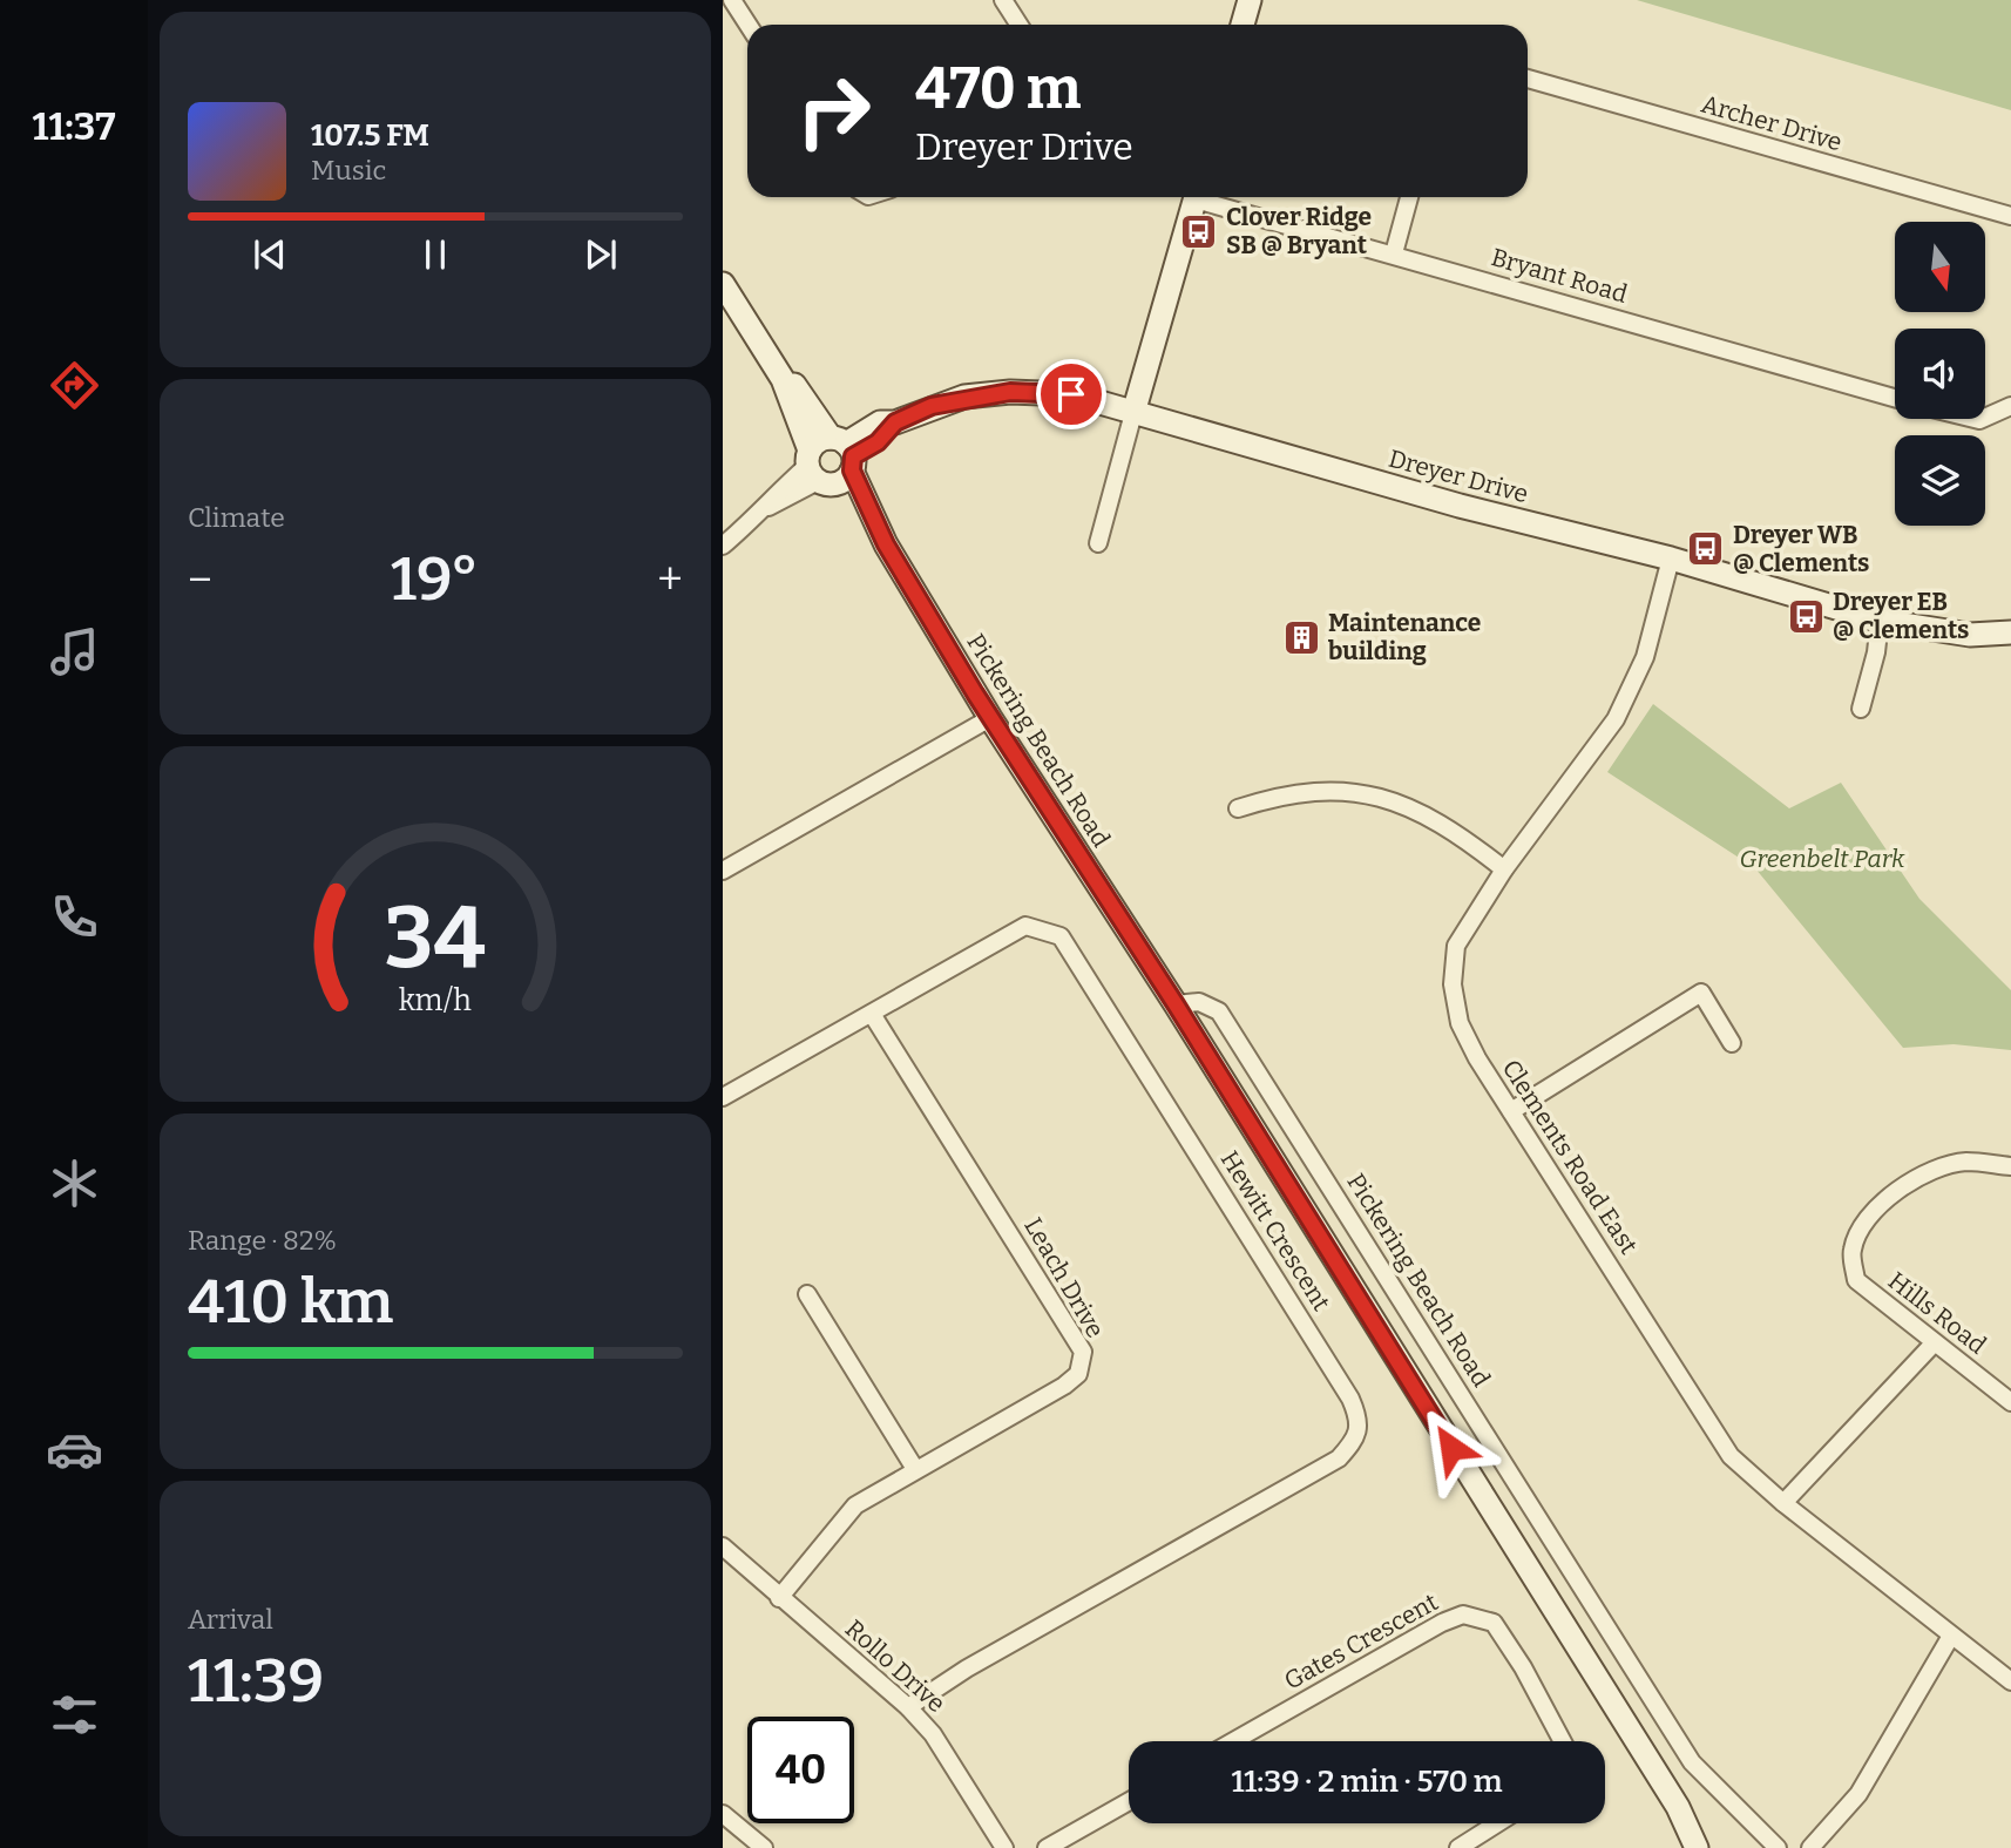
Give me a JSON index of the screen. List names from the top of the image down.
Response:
{
  "streets": {
    "street": [
      "Archer Drive",
      "Bryant Road",
      "Dreyer Drive",
      "Pickering Beach Road",
      "Clements Road East",
      "Hewitt Crescent",
      "Leach Drive",
      "Hills Road",
      "Gates Crescent",
      "Rollo Drive"
    ]
  },
  "crossings": [
    ["Dreyer Drive", "Pickering Beach Road"],
    ["Dreyer Drive", "Clements Road East"],
    ["Hewitt Crescent", "Leach Drive"],
    ["Hewitt Crescent", "Rollo Drive"],
    ["Leach Drive", "Rollo Drive"]
  ],
  "parks": ["Greenbelt Park"],
  "places": {
    "bus stop": ["Clover Ridge SB @ Bryant", "Dreyer WB @ Clements", "Dreyer EB @ Clements"],
    "building": ["Maintenance building"]
  },
  "north": "bottom",
  "page": {
    "tabs": "11:37",
    "turn": ["470 m", "Dreyer Drive"],
    "song": ["107.5 FM", "Music"],
    "tile": [
      "Climate",
      ["Range · 82%", "410 km"],
      ["Arrival", "11:39"]
    ],
    "heat": ["−", "19°", "+"],
    "limit": "40",
    "trip": "11:39 · 2 min · 570 m",
    "gauge": ["34", "km/h"]
  }
}
